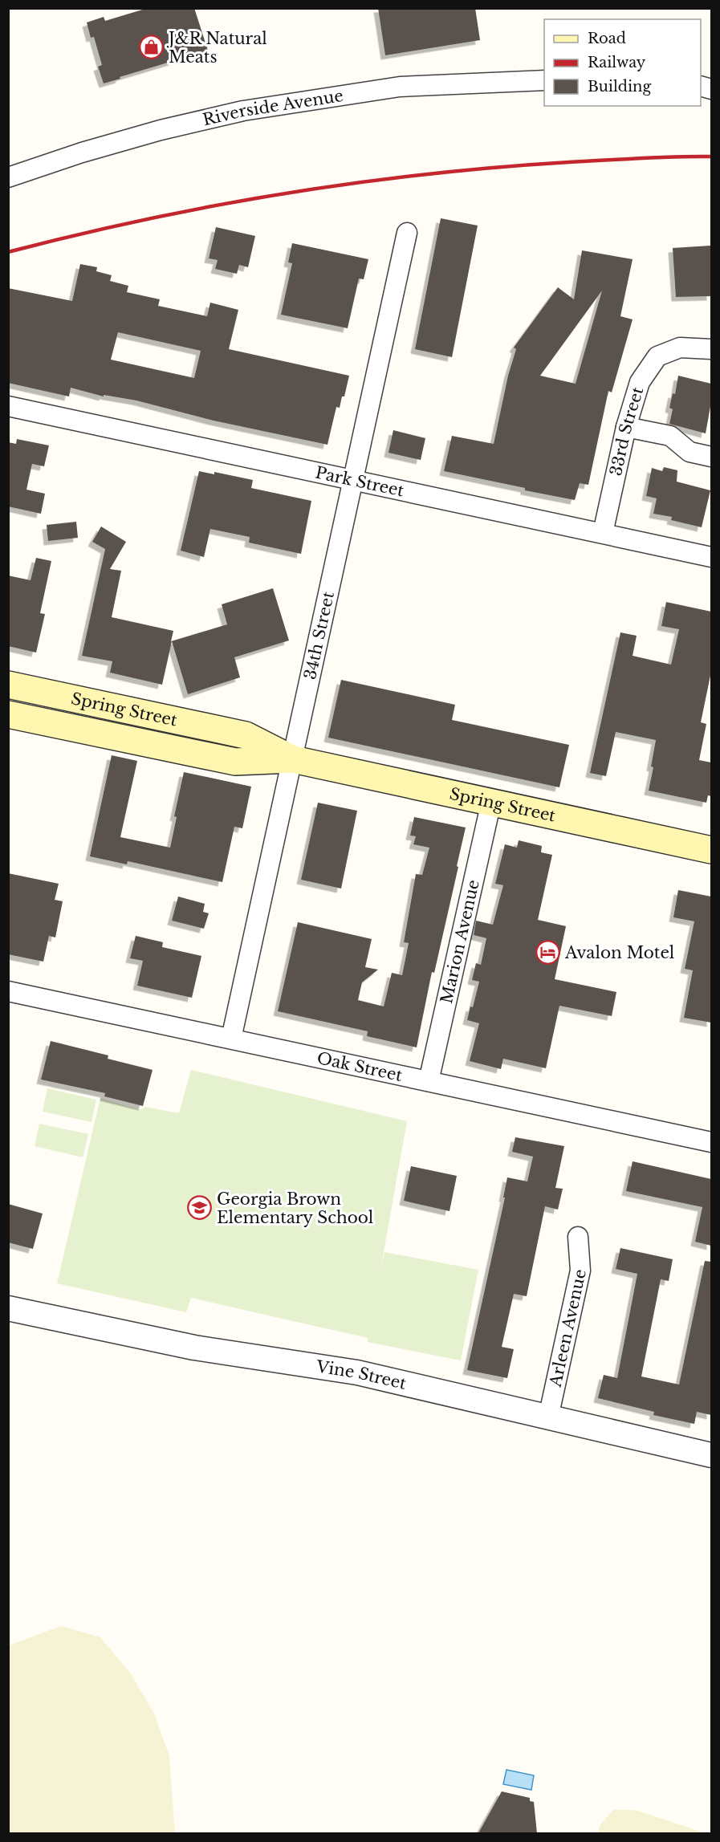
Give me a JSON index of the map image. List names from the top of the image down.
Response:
{
  "streets": {
    "main road": ["Spring Street"],
    "street": [
      "Riverside Avenue",
      "33rd Street",
      "Park Street",
      "34th Street",
      "Marion Avenue",
      "Oak Street",
      "Arleen Avenue",
      "Vine Street"
    ]
  },
  "crossings": [
    ["33rd Street", "Park Street"],
    ["Park Street", "34th Street"],
    ["34th Street", "Spring Street"],
    ["34th Street", "Oak Street"],
    ["Spring Street", "Marion Avenue"],
    ["Marion Avenue", "Oak Street"],
    ["Arleen Avenue", "Vine Street"]
  ],
  "places": {
    "shop": ["J&R Natural Meats"],
    "hotel": ["Avalon Motel"],
    "school or university": ["Georgia Brown Elementary School"]
  },
  "legend": ["Road", "Railway", "Building"]
}
